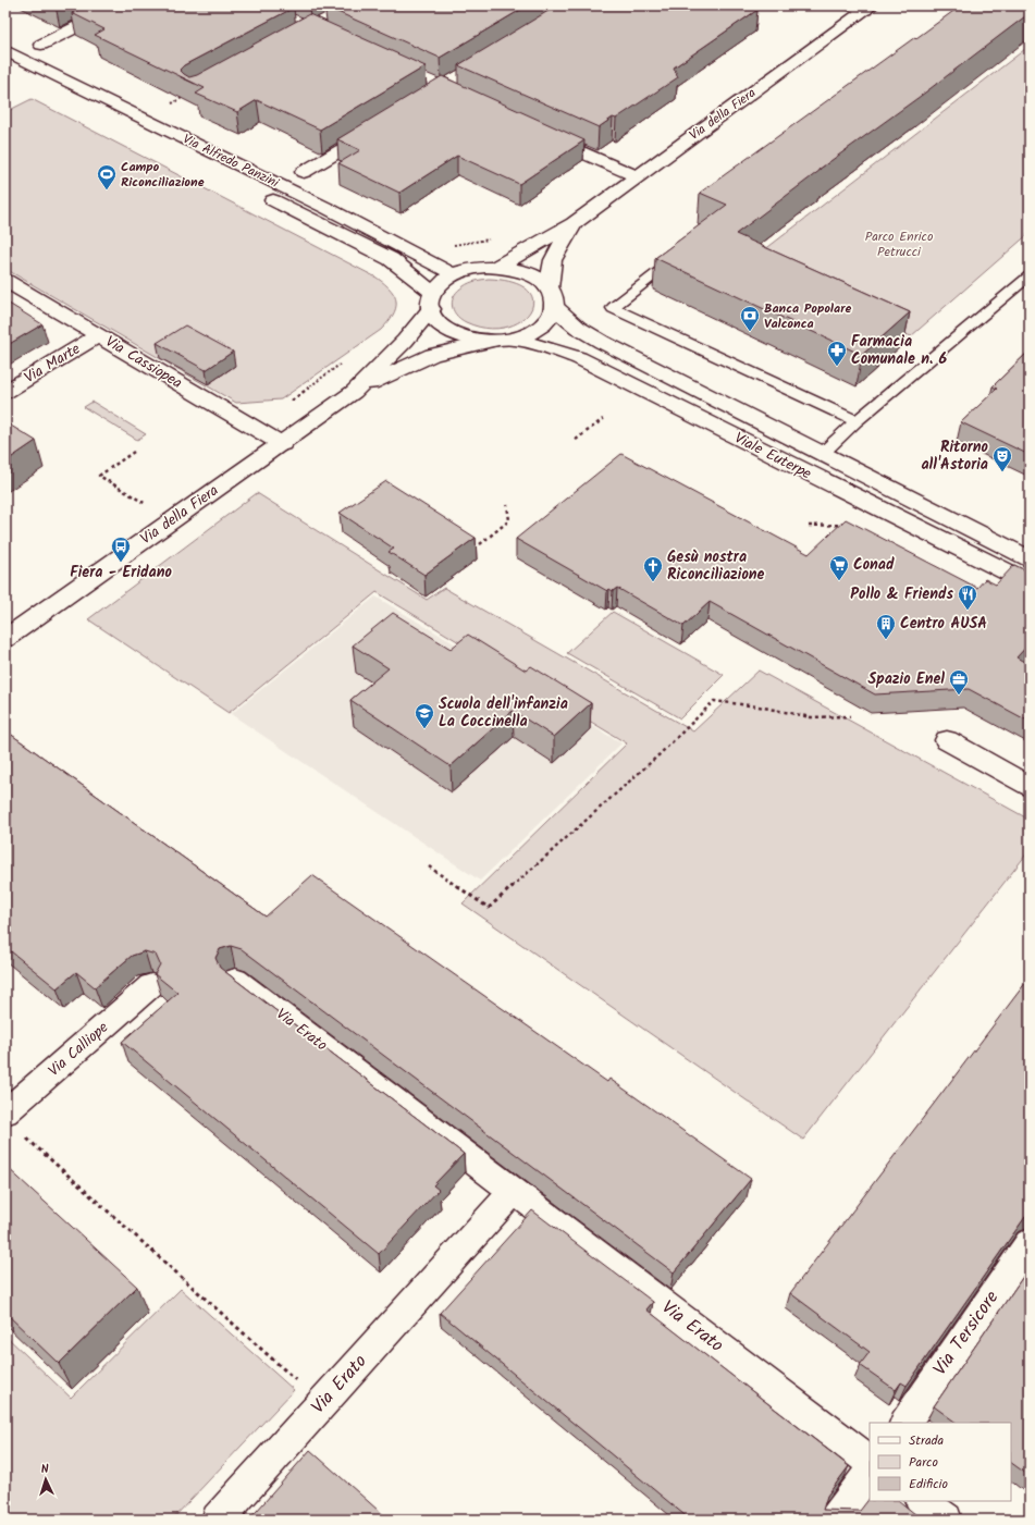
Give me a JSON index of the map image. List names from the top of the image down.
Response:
{
  "streets": {
    "street": [
      "Via della Fiera",
      "Via Alfredo Panzini",
      "Via Cassiopea",
      "Via Marte",
      "Viale Euterpe",
      "Via Erato",
      "Via Calliope",
      "Via Tersicore"
    ]
  },
  "crossings": [
    ["Via della Fiera", "Via Alfredo Panzini"],
    ["Via della Fiera", "Via Cassiopea"],
    ["Via della Fiera", "Viale Euterpe"],
    ["Via Alfredo Panzini", "Viale Euterpe"],
    ["Via Cassiopea", "Via Marte"]
  ],
  "parks": ["Parco Enrico Petrucci"],
  "places": {
    "sports": ["Campo Riconciliazione"],
    "bank": ["Banca Popolare Valconca"],
    "pharmacy": ["Farmacia Comunale n. 6"],
    "theatre": ["Ritorno all'Astoria"],
    "bus stop": ["Fiera - Eridano"],
    "supermarket": ["Conad"],
    "church": ["Gesù nostra Riconciliazione"],
    "restaurant": ["Pollo & Friends"],
    "building": ["Centro AUSA"],
    "office": ["Spazio Enel"],
    "school or university": ["Scuola dell'infanzia La Coccinella"]
  },
  "legend": ["Strada", "Parco", "Edificio"],
  "north": "top"
}
